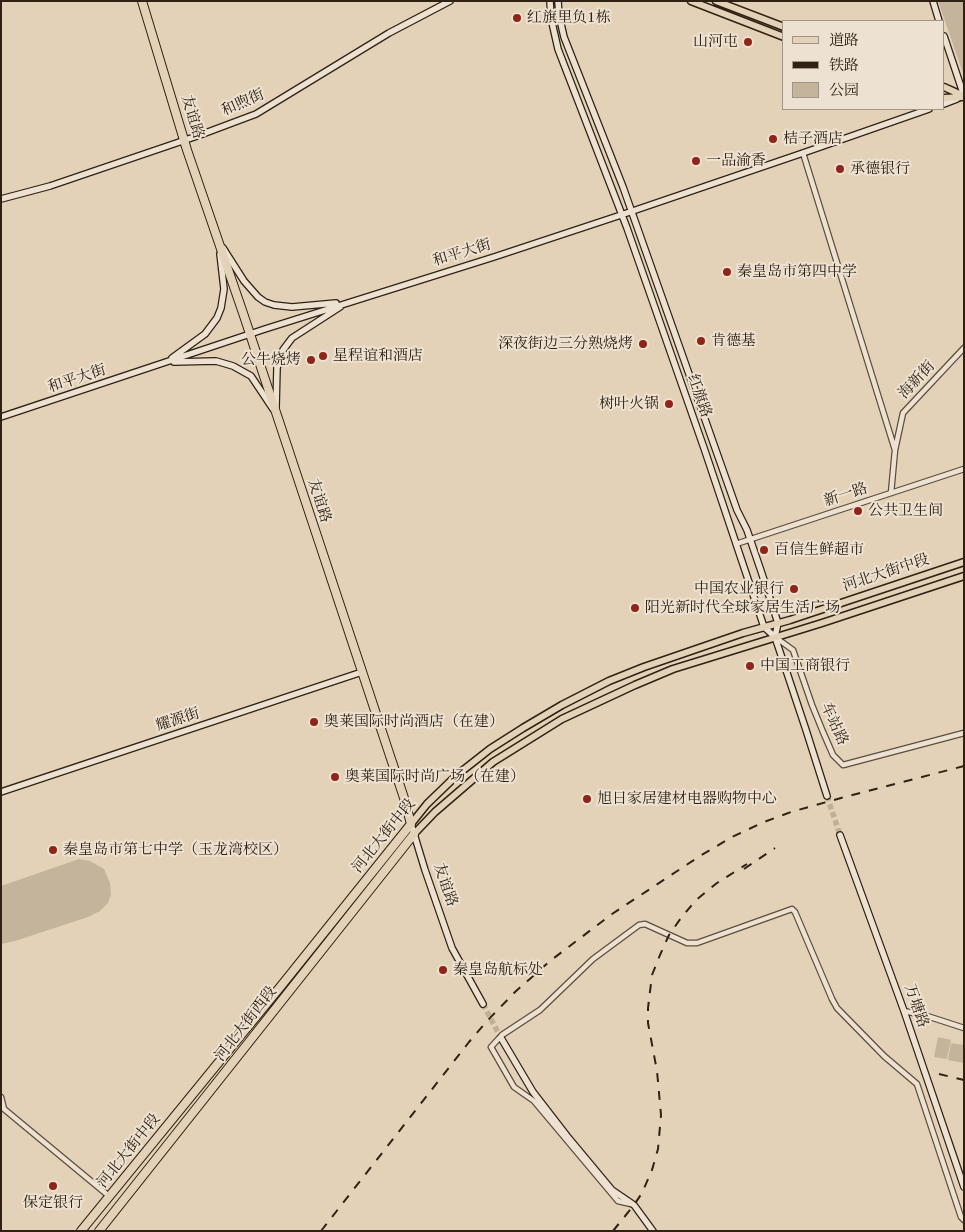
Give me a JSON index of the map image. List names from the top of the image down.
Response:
{
  "streets": {
    "highway": ["友谊路", "河北大街中段", "河北大街西段"],
    "main road": [
      "和煦街",
      "和平大街",
      "红旗路",
      "耀源街",
      "万塘路"
    ],
    "street": ["海新街", "新一路", "车站路"]
  },
  "crossings": [
    ["和煦街", "友谊路"],
    ["友谊路", "和平大街"],
    ["友谊路", "河北大街中段"],
    ["友谊路", "耀源街"],
    ["友谊路", "河北大街西段"],
    ["和平大街", "红旗路"],
    ["海新街", "新一路"],
    ["红旗路", "新一路"],
    ["红旗路", "河北大街中段"],
    ["红旗路", "车站路"]
  ],
  "places": [
    "红旗里负1栋",
    "山河屯",
    "桔子酒店",
    "一品渝香",
    "承德银行",
    "秦皇岛市第四中学",
    "肯德基",
    "深夜街边三分熟烧烤",
    "星程谊和酒店",
    "公牛烧烤",
    "树叶火锅",
    "公共卫生间",
    "百信生鲜超市",
    "中国农业银行",
    "阳光新时代全球家居生活广场",
    "中国工商银行",
    "奥莱国际时尚酒店（在建）",
    "奥莱国际时尚广场（在建）",
    "旭日家居建材电器购物中心",
    "秦皇岛市第七中学（玉龙湾校区）",
    "秦皇岛航标处",
    "保定银行"
  ],
  "legend": ["道路", "铁路", "公园"]
}
